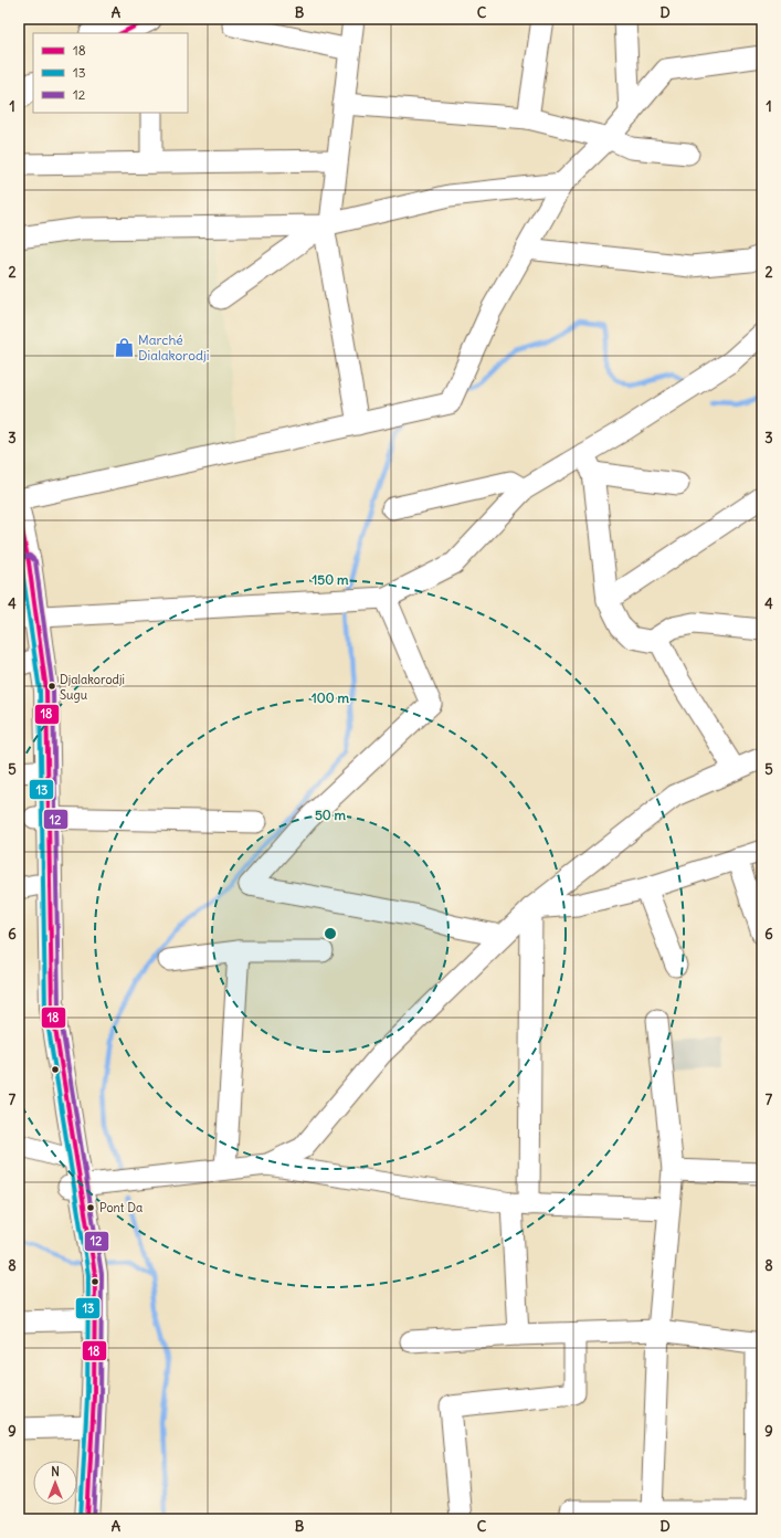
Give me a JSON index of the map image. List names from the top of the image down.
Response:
{
  "places": {
    "shop": ["Marché Dialakorodji"],
    "other": ["Djalakorodji Sugu", "Pont Da"]
  },
  "lines": ["transit line 18", "transit line 13", "transit line 12"],
  "legend": ["18", "13", "12"],
  "north": "top",
  "grid": {
    "columns": [
      "A",
      "B",
      "C",
      "D"
    ],
    "rows": [
      "1",
      "2",
      "3",
      "4",
      "5",
      "6",
      "7",
      "8",
      "9"
    ]
  },
  "rings": ["150 m", "100 m", "50 m"]
}
